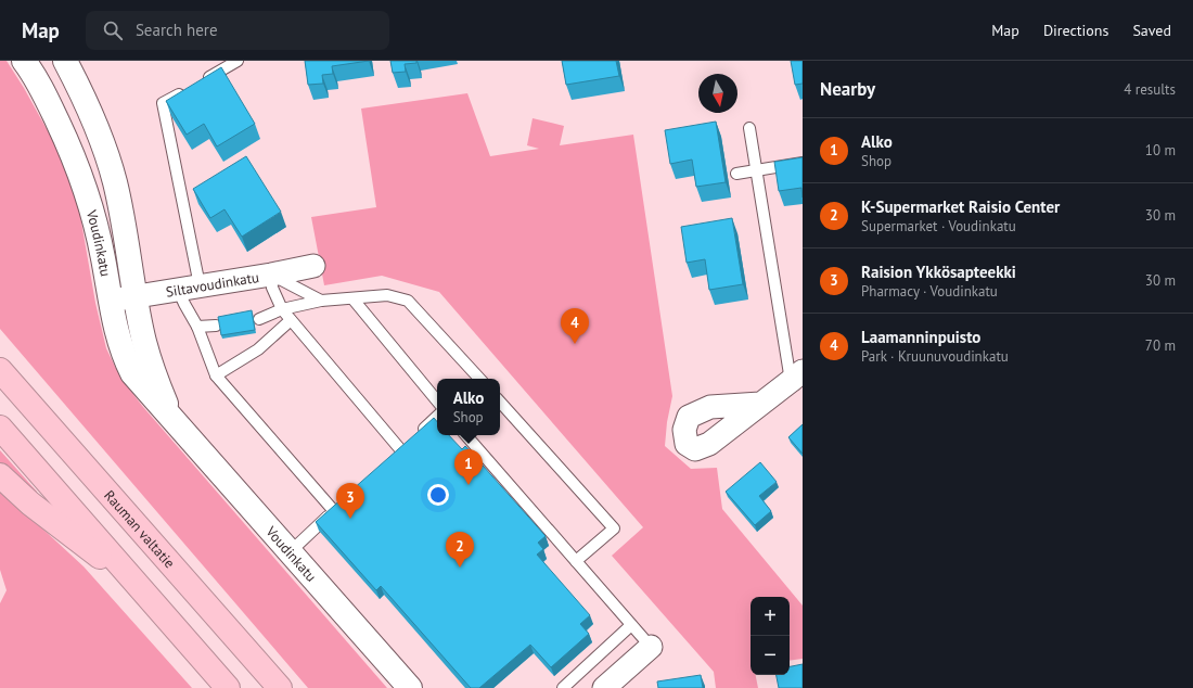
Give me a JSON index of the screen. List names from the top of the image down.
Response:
{
  "streets": {
    "highway": ["Rauman valtatie"],
    "main road": ["Voudinkatu"],
    "street": ["Siltavoudinkatu"]
  },
  "crossings": [
    ["Voudinkatu", "Siltavoudinkatu"]
  ],
  "north": "bottom",
  "page": {
    "header": "Map",
    "search": "Search here",
    "nav": ["Map", "Directions", "Saved"],
    "heading": ["Nearby", "4 results"],
    "list": [
      {
        "mark": "1",
        "name": "Alko",
        "note": "Shop",
        "value": "10 m"
      },
      {
        "mark": "2",
        "name": "K-Supermarket Raisio Center",
        "note": "Supermarket · Voudinkatu",
        "value": "30 m"
      },
      {
        "mark": "3",
        "name": "Raision Ykkösapteekki",
        "note": "Pharmacy · Voudinkatu",
        "value": "30 m"
      },
      {
        "mark": "4",
        "name": "Laamanninpuisto",
        "note": "Park · Kruunuvoudinkatu",
        "value": "70 m"
      }
    ],
    "pins": [
      "4",
      "1",
      "3",
      "2"
    ],
    "popup": ["Alko", "Shop"],
    "map_buttons": ["+", "−"]
  }
}
